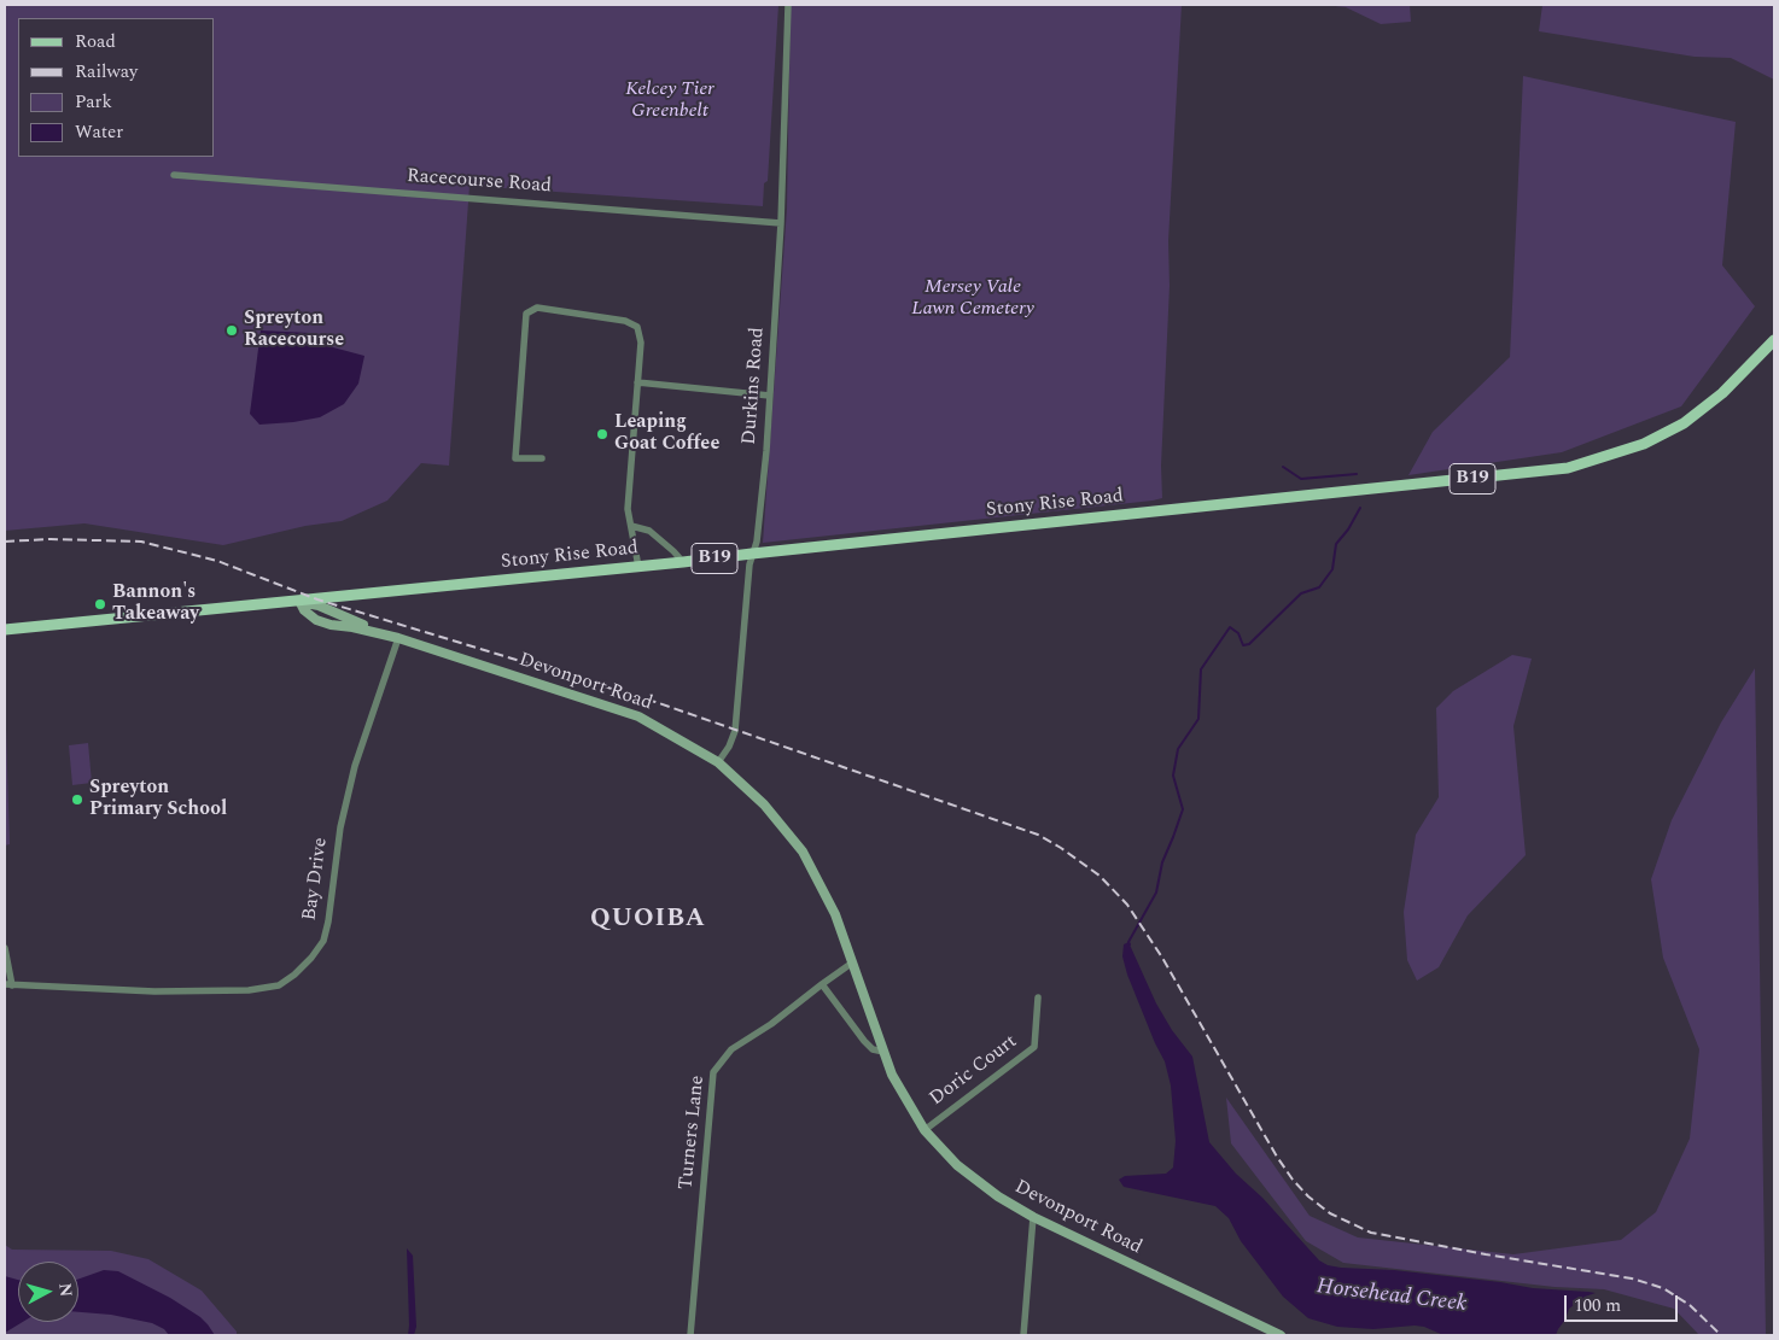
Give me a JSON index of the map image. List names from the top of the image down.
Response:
{
  "streets": {
    "main road": ["B19", "Stony Rise Road", "Devonport Road"],
    "street": [
      "Racecourse Road",
      "Durkins Road",
      "Bay Drive",
      "Doric Court",
      "Turners Lane"
    ]
  },
  "crossings": [
    ["Racecourse Road", "Durkins Road"],
    ["Durkins Road", "Stony Rise Road"],
    ["Durkins Road", "Devonport Road"],
    ["B19", "Stony Rise Road"],
    ["B19", "Devonport Road"],
    ["Stony Rise Road", "Devonport Road"],
    ["Devonport Road", "Bay Drive"],
    ["Devonport Road", "Doric Court"],
    ["Devonport Road", "Turners Lane"]
  ],
  "districts": ["QUOIBA"],
  "water": ["Horsehead Creek"],
  "parks": ["Kelcey Tier Greenbelt", "Mersey Vale Lawn Cemetery"],
  "places": [
    "Spreyton Racecourse",
    "Leaping Goat Coffee",
    "Bannon's Takeaway",
    "Spreyton Primary School"
  ],
  "legend": [
    "Road",
    "Railway",
    "Park",
    "Water"
  ],
  "scale_bar": "100 m",
  "north": "right"
}
